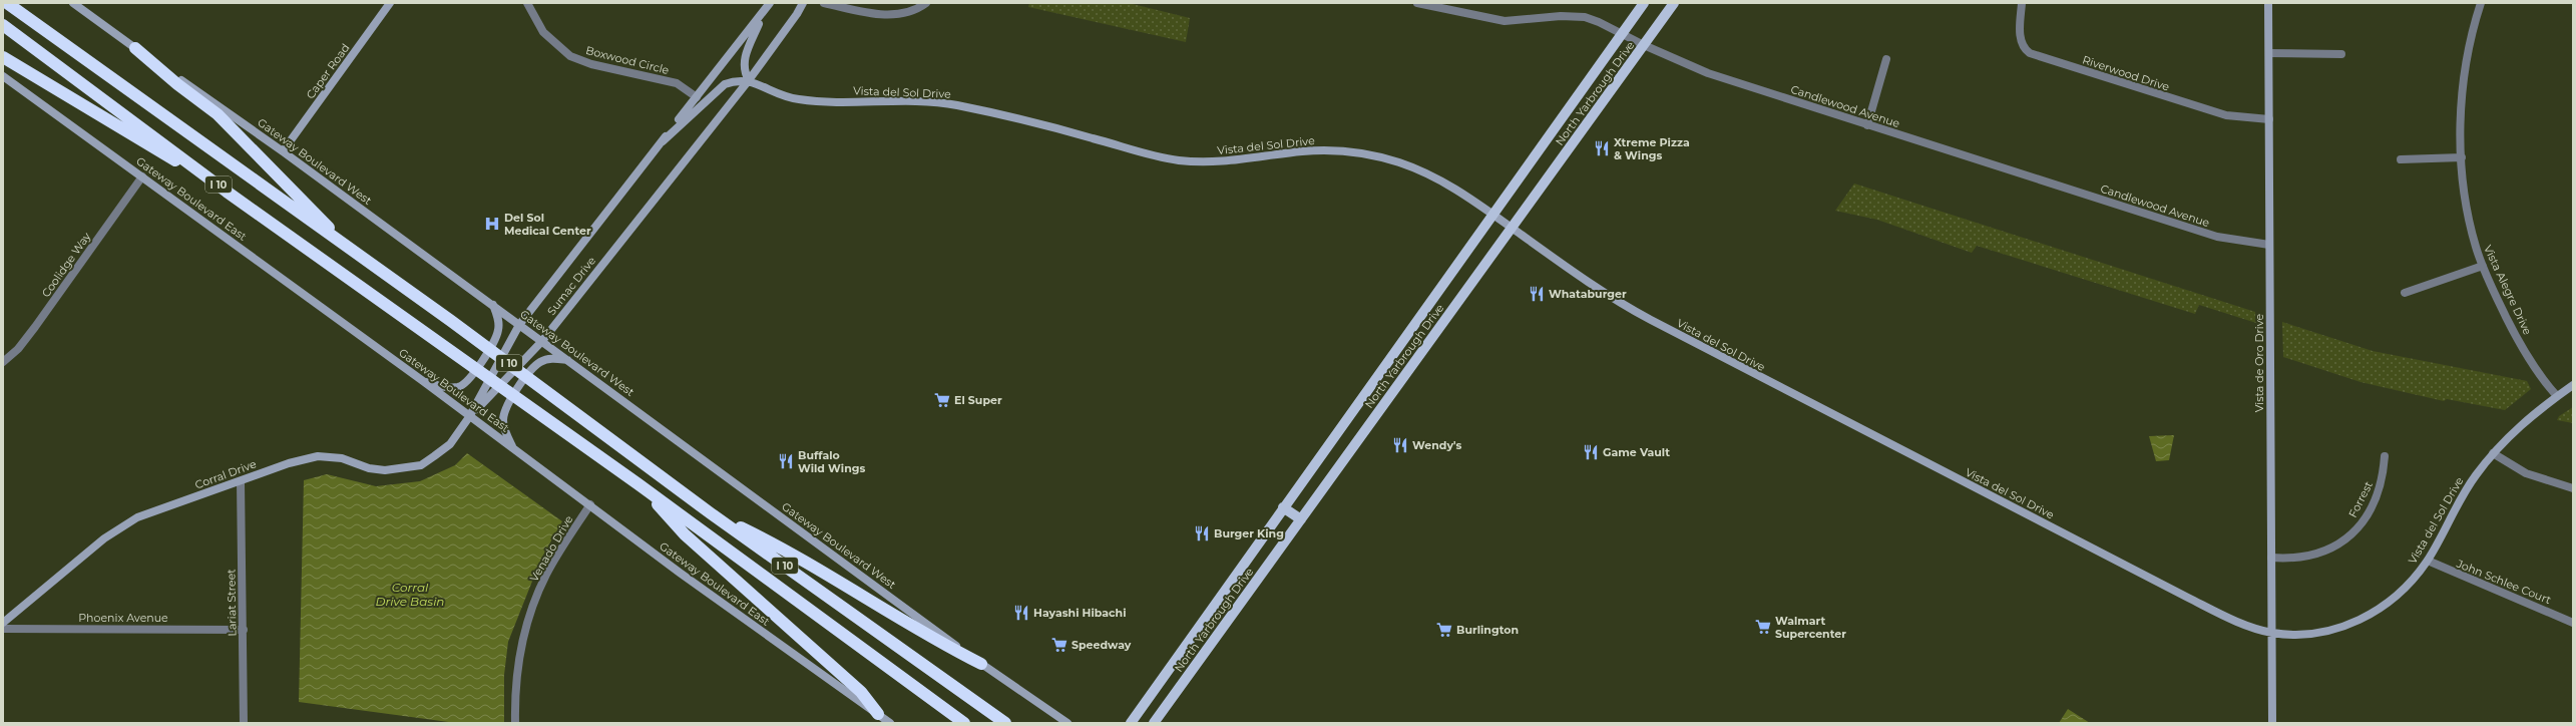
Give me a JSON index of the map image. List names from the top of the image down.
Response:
{
  "streets": {
    "highway": ["I 10"],
    "main road": [
      "Caper Road",
      "Vista del Sol Drive",
      "North Yarbrough Drive",
      "Gateway Boulevard West",
      "Gateway Boulevard East",
      "Sumac Drive",
      "Vista de Oro Drive",
      "Corral Drive"
    ],
    "street": [
      "Boxwood Circle",
      "Riverwood Drive",
      "Candlewood Avenue",
      "Coolidge Way",
      "Vista Alegre Drive",
      "Forrest",
      "Venado Drive",
      "John Schlee Court",
      "Lariat Street",
      "Phoenix Avenue"
    ]
  },
  "crossings": [
    ["Boxwood Circle", "Sumac Drive"],
    ["Caper Road", "Gateway Boulevard West"],
    ["Riverwood Drive", "Vista de Oro Drive"],
    ["Vista del Sol Drive", "North Yarbrough Drive"],
    ["Vista del Sol Drive", "Sumac Drive"],
    ["Vista del Sol Drive", "Vista Alegre Drive"],
    ["Vista del Sol Drive", "Vista de Oro Drive"],
    ["Vista del Sol Drive", "John Schlee Court"],
    ["North Yarbrough Drive", "Candlewood Avenue"],
    ["Candlewood Avenue", "Vista de Oro Drive"],
    ["Gateway Boulevard West", "Sumac Drive"],
    ["Gateway Boulevard East", "Coolidge Way"],
    ["Gateway Boulevard East", "Sumac Drive"],
    ["Gateway Boulevard East", "Corral Drive"],
    ["Gateway Boulevard East", "Venado Drive"],
    ["Sumac Drive", "Corral Drive"],
    ["Vista de Oro Drive", "Forrest"],
    ["Corral Drive", "Lariat Street"],
    ["Lariat Street", "Phoenix Avenue"]
  ],
  "water": ["Corral Drive Basin"],
  "places": {
    "restaurant": [
      "Xtreme Pizza & Wings",
      "Whataburger",
      "Wendy's",
      "Game Vault",
      "Buffalo Wild Wings",
      "Burger King",
      "Hayashi Hibachi"
    ],
    "hospital": ["Del Sol Medical Center"],
    "supermarket": [
      "El Super",
      "Walmart Supercenter",
      "Burlington",
      "Speedway"
    ]
  }
}
